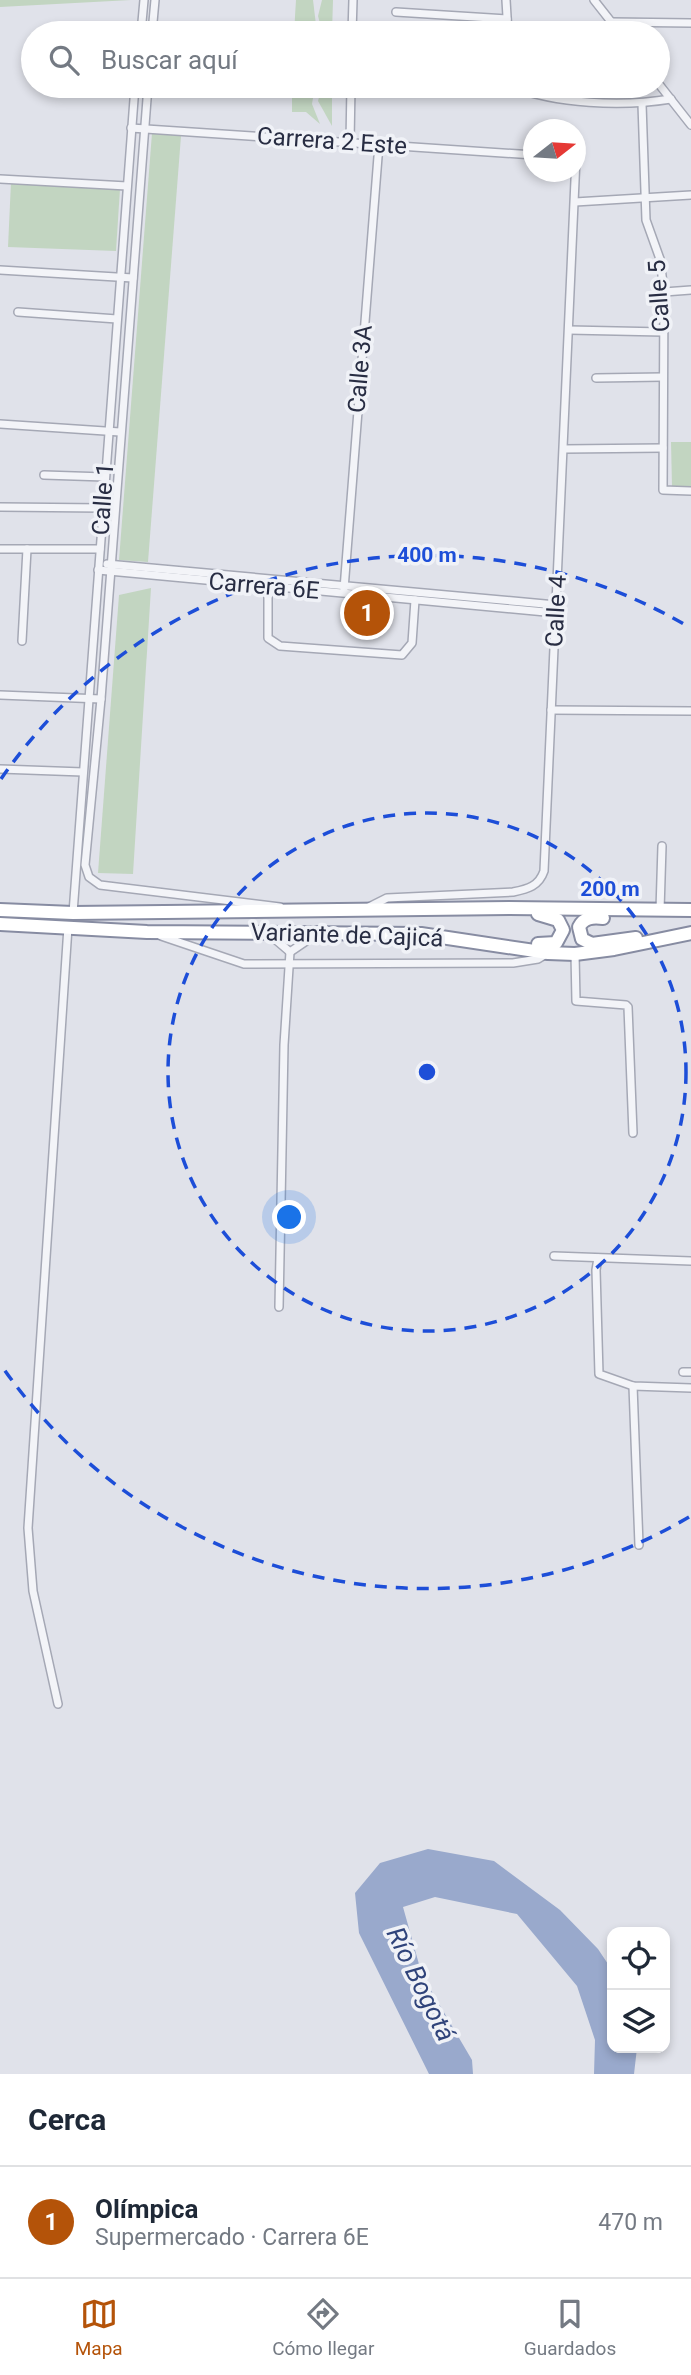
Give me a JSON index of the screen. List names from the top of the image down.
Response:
{
  "streets": {
    "highway": ["Variante de Cajicá"],
    "street": [
      "Carrera 2 Este",
      "Calle 5",
      "Calle 3A",
      "Calle 1",
      "Carrera 6E",
      "Calle 4"
    ]
  },
  "crossings": [
    ["Carrera 2 Este", "Calle 3A"],
    ["Carrera 2 Este", "Calle 1"],
    ["Calle 3A", "Carrera 6E"],
    ["Calle 1", "Carrera 6E"],
    ["Calle 1", "Variante de Cajicá"],
    ["Carrera 6E", "Calle 4"],
    ["Calle 4", "Variante de Cajicá"]
  ],
  "water": ["Río Bogotá"],
  "north": "right",
  "page": {
    "search": "Buscar aquí",
    "pins": "1",
    "heading": "Cerca",
    "list": [
      {
        "mark": "1",
        "name": "Olímpica",
        "note": "Supermercado · Carrera 6E",
        "value": "470 m"
      }
    ],
    "nav": ["Mapa", "Cómo llegar", "Guardados"]
  },
  "rings": ["400 m", "200 m"]
}
